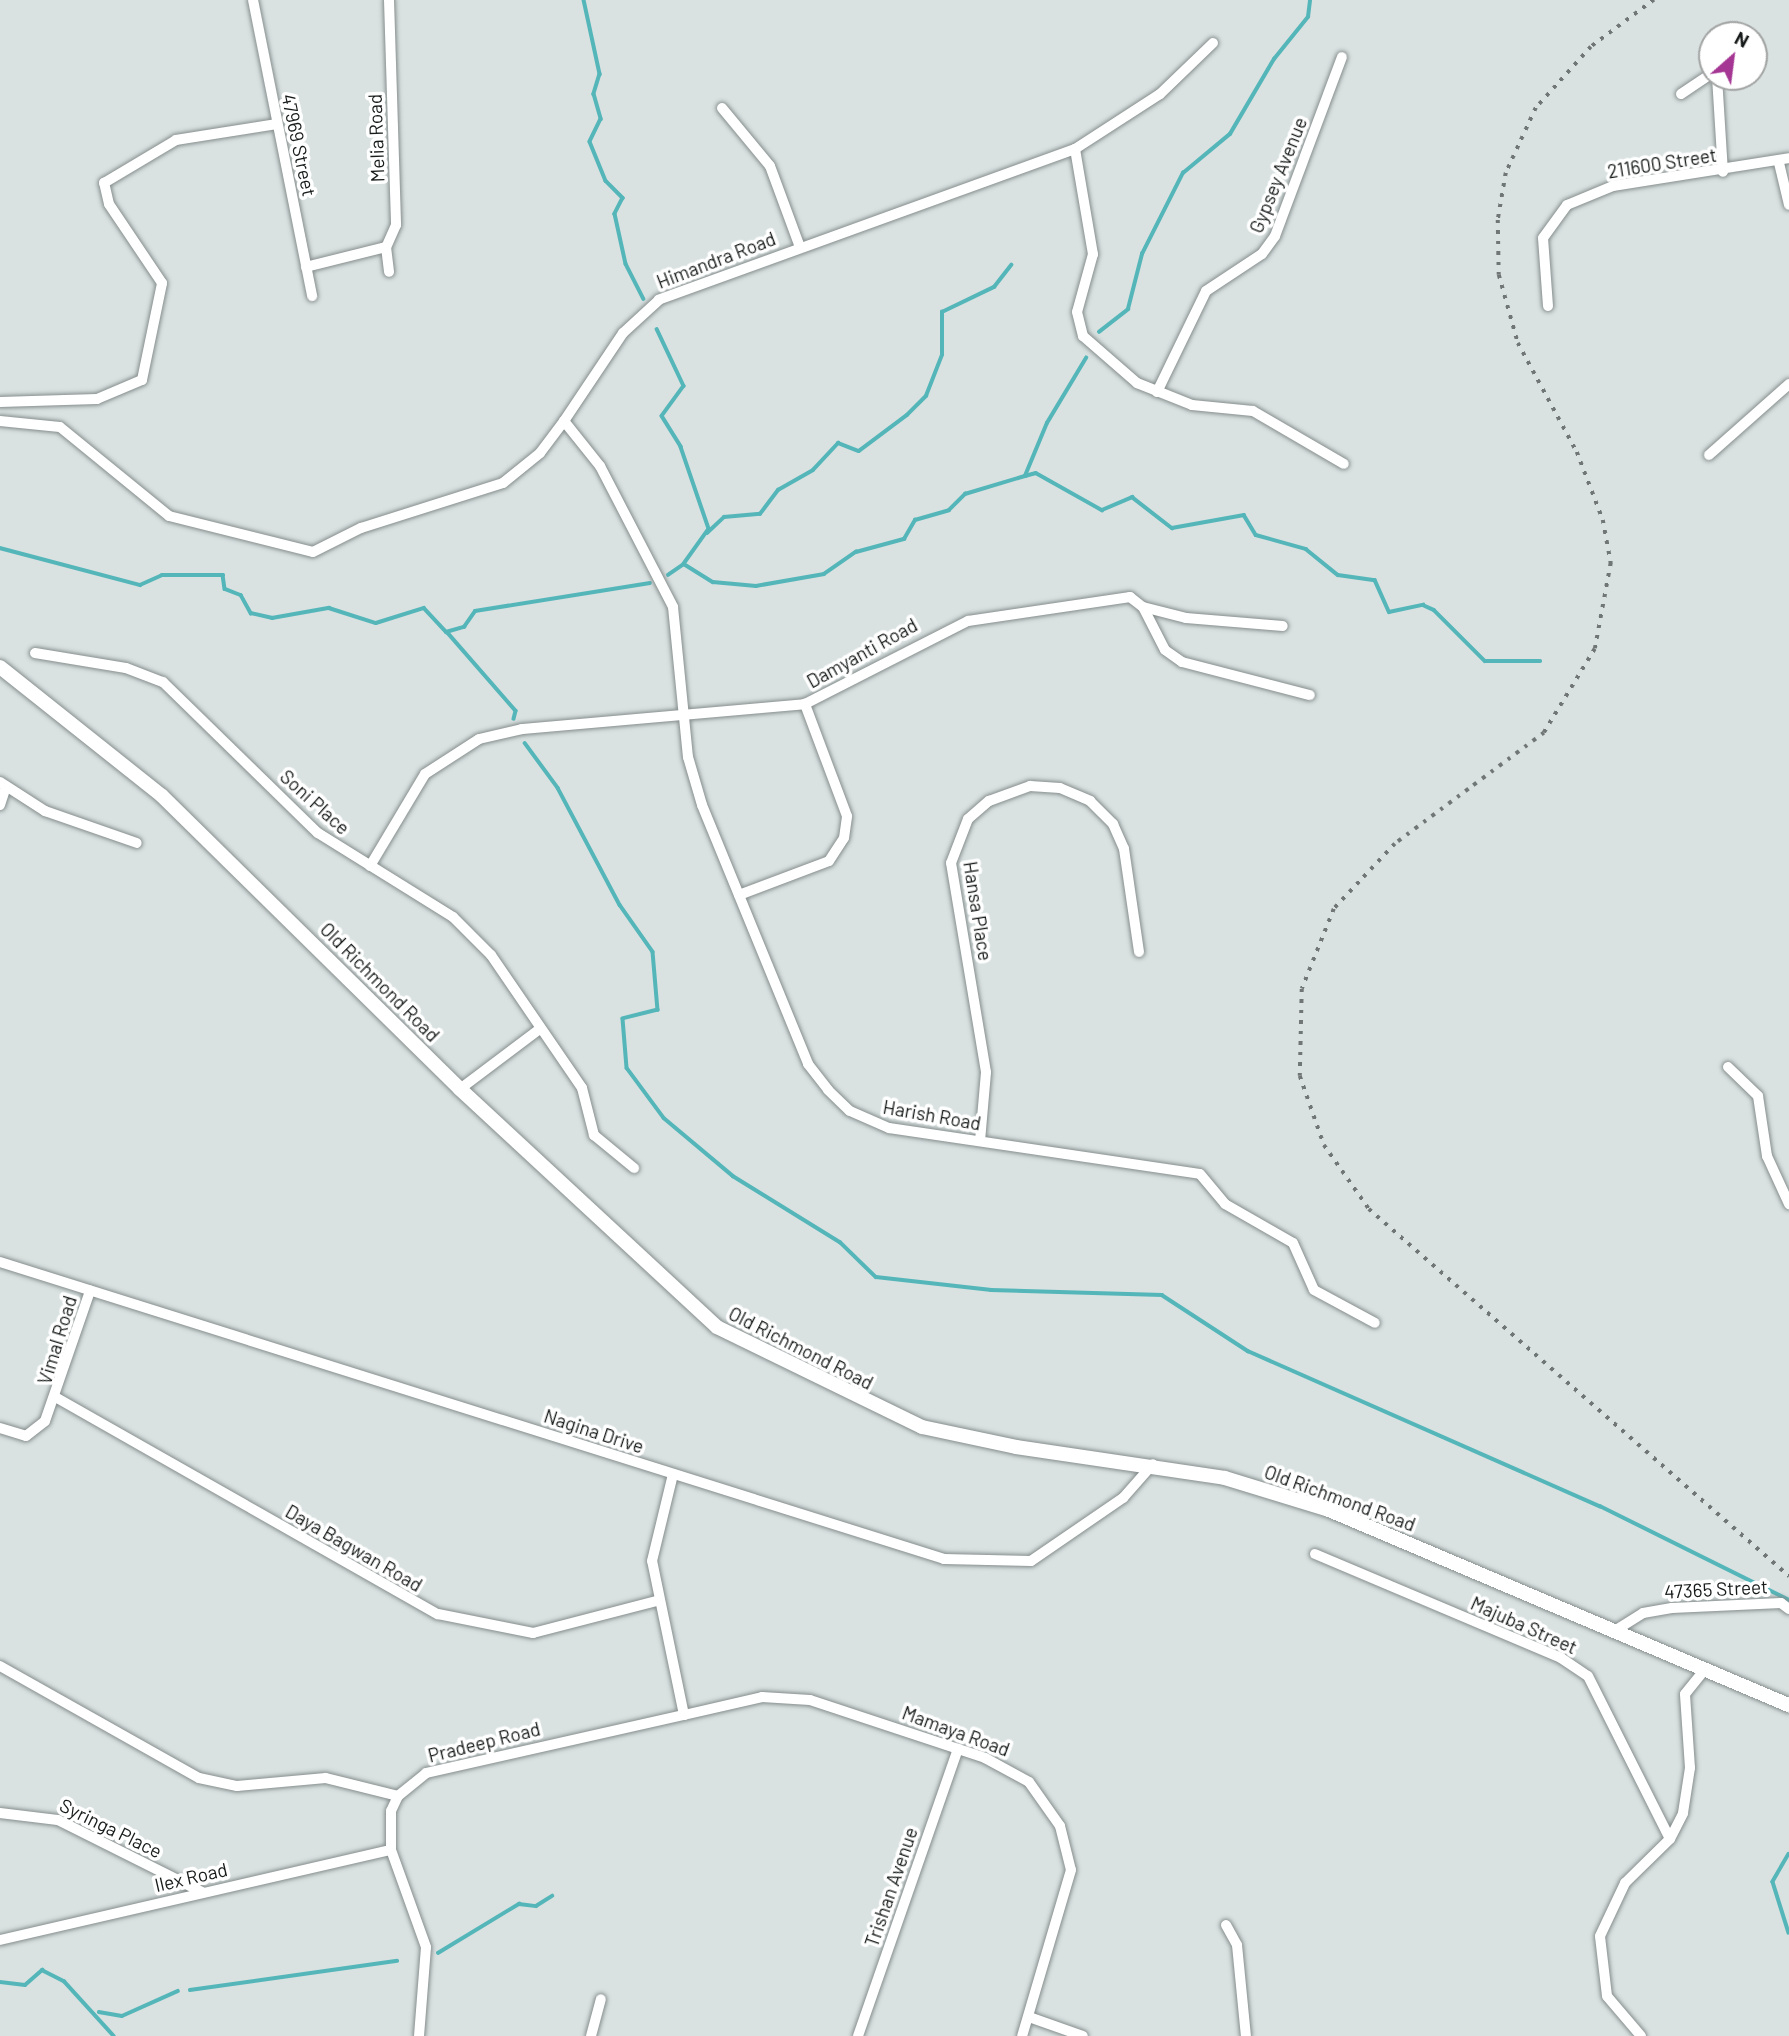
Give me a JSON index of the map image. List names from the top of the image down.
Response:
{
  "streets": {
    "street": [
      "Melia Road",
      "47969 Street",
      "211600 Street",
      "Gypsey Avenue",
      "Himandra Road",
      "Damyanti Road",
      "Soni Place",
      "Hansa Place",
      "Old Richmond Road",
      "Harish Road",
      "Vimal Road",
      "Nagina Drive",
      "Daya Bagwan Road",
      "47365 Street",
      "Majuba Street",
      "Mamaya Road",
      "Pradeep Road",
      "Syringa Place",
      "Ilex Road",
      "Trishan Avenue"
    ]
  },
  "crossings": [
    ["Damyanti Road", "Soni Place"],
    ["Damyanti Road", "Harish Road"],
    ["Hansa Place", "Harish Road"],
    ["Old Richmond Road", "Nagina Drive"],
    ["Old Richmond Road", "47365 Street"],
    ["Vimal Road", "Nagina Drive"],
    ["Vimal Road", "Daya Bagwan Road"],
    ["Mamaya Road", "Pradeep Road"],
    ["Mamaya Road", "Trishan Avenue"],
    ["Syringa Place", "Ilex Road"]
  ],
  "north": "top right"
}
